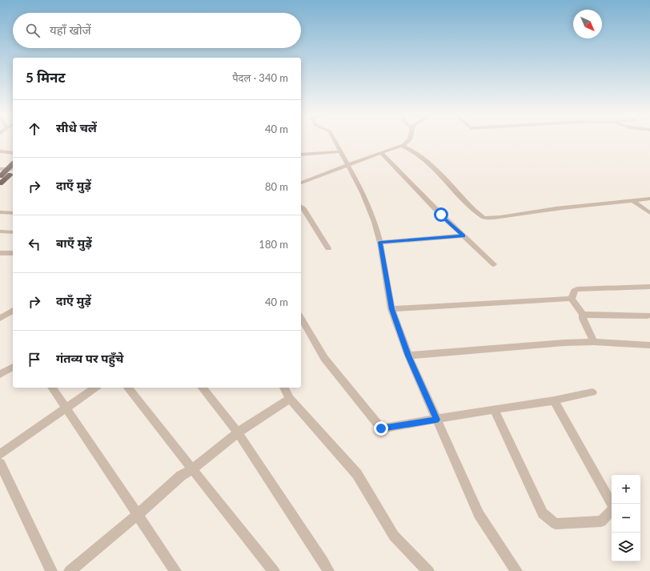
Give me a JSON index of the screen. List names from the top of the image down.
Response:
{
  "north": "bottom right",
  "page": {
    "search": "यहाँ खोजें",
    "heading": ["5 मिनट", "पैदल · 340 m"],
    "list": [
      ["सीधे चलें", "40 m"],
      ["दाएँ मुड़ें", "80 m"],
      ["बाएँ मुड़ें", "180 m"],
      ["दाएँ मुड़ें", "40 m"],
      "गंतव्य पर पहुँचे"
    ],
    "map_buttons": ["+", "−"]
  }
}
